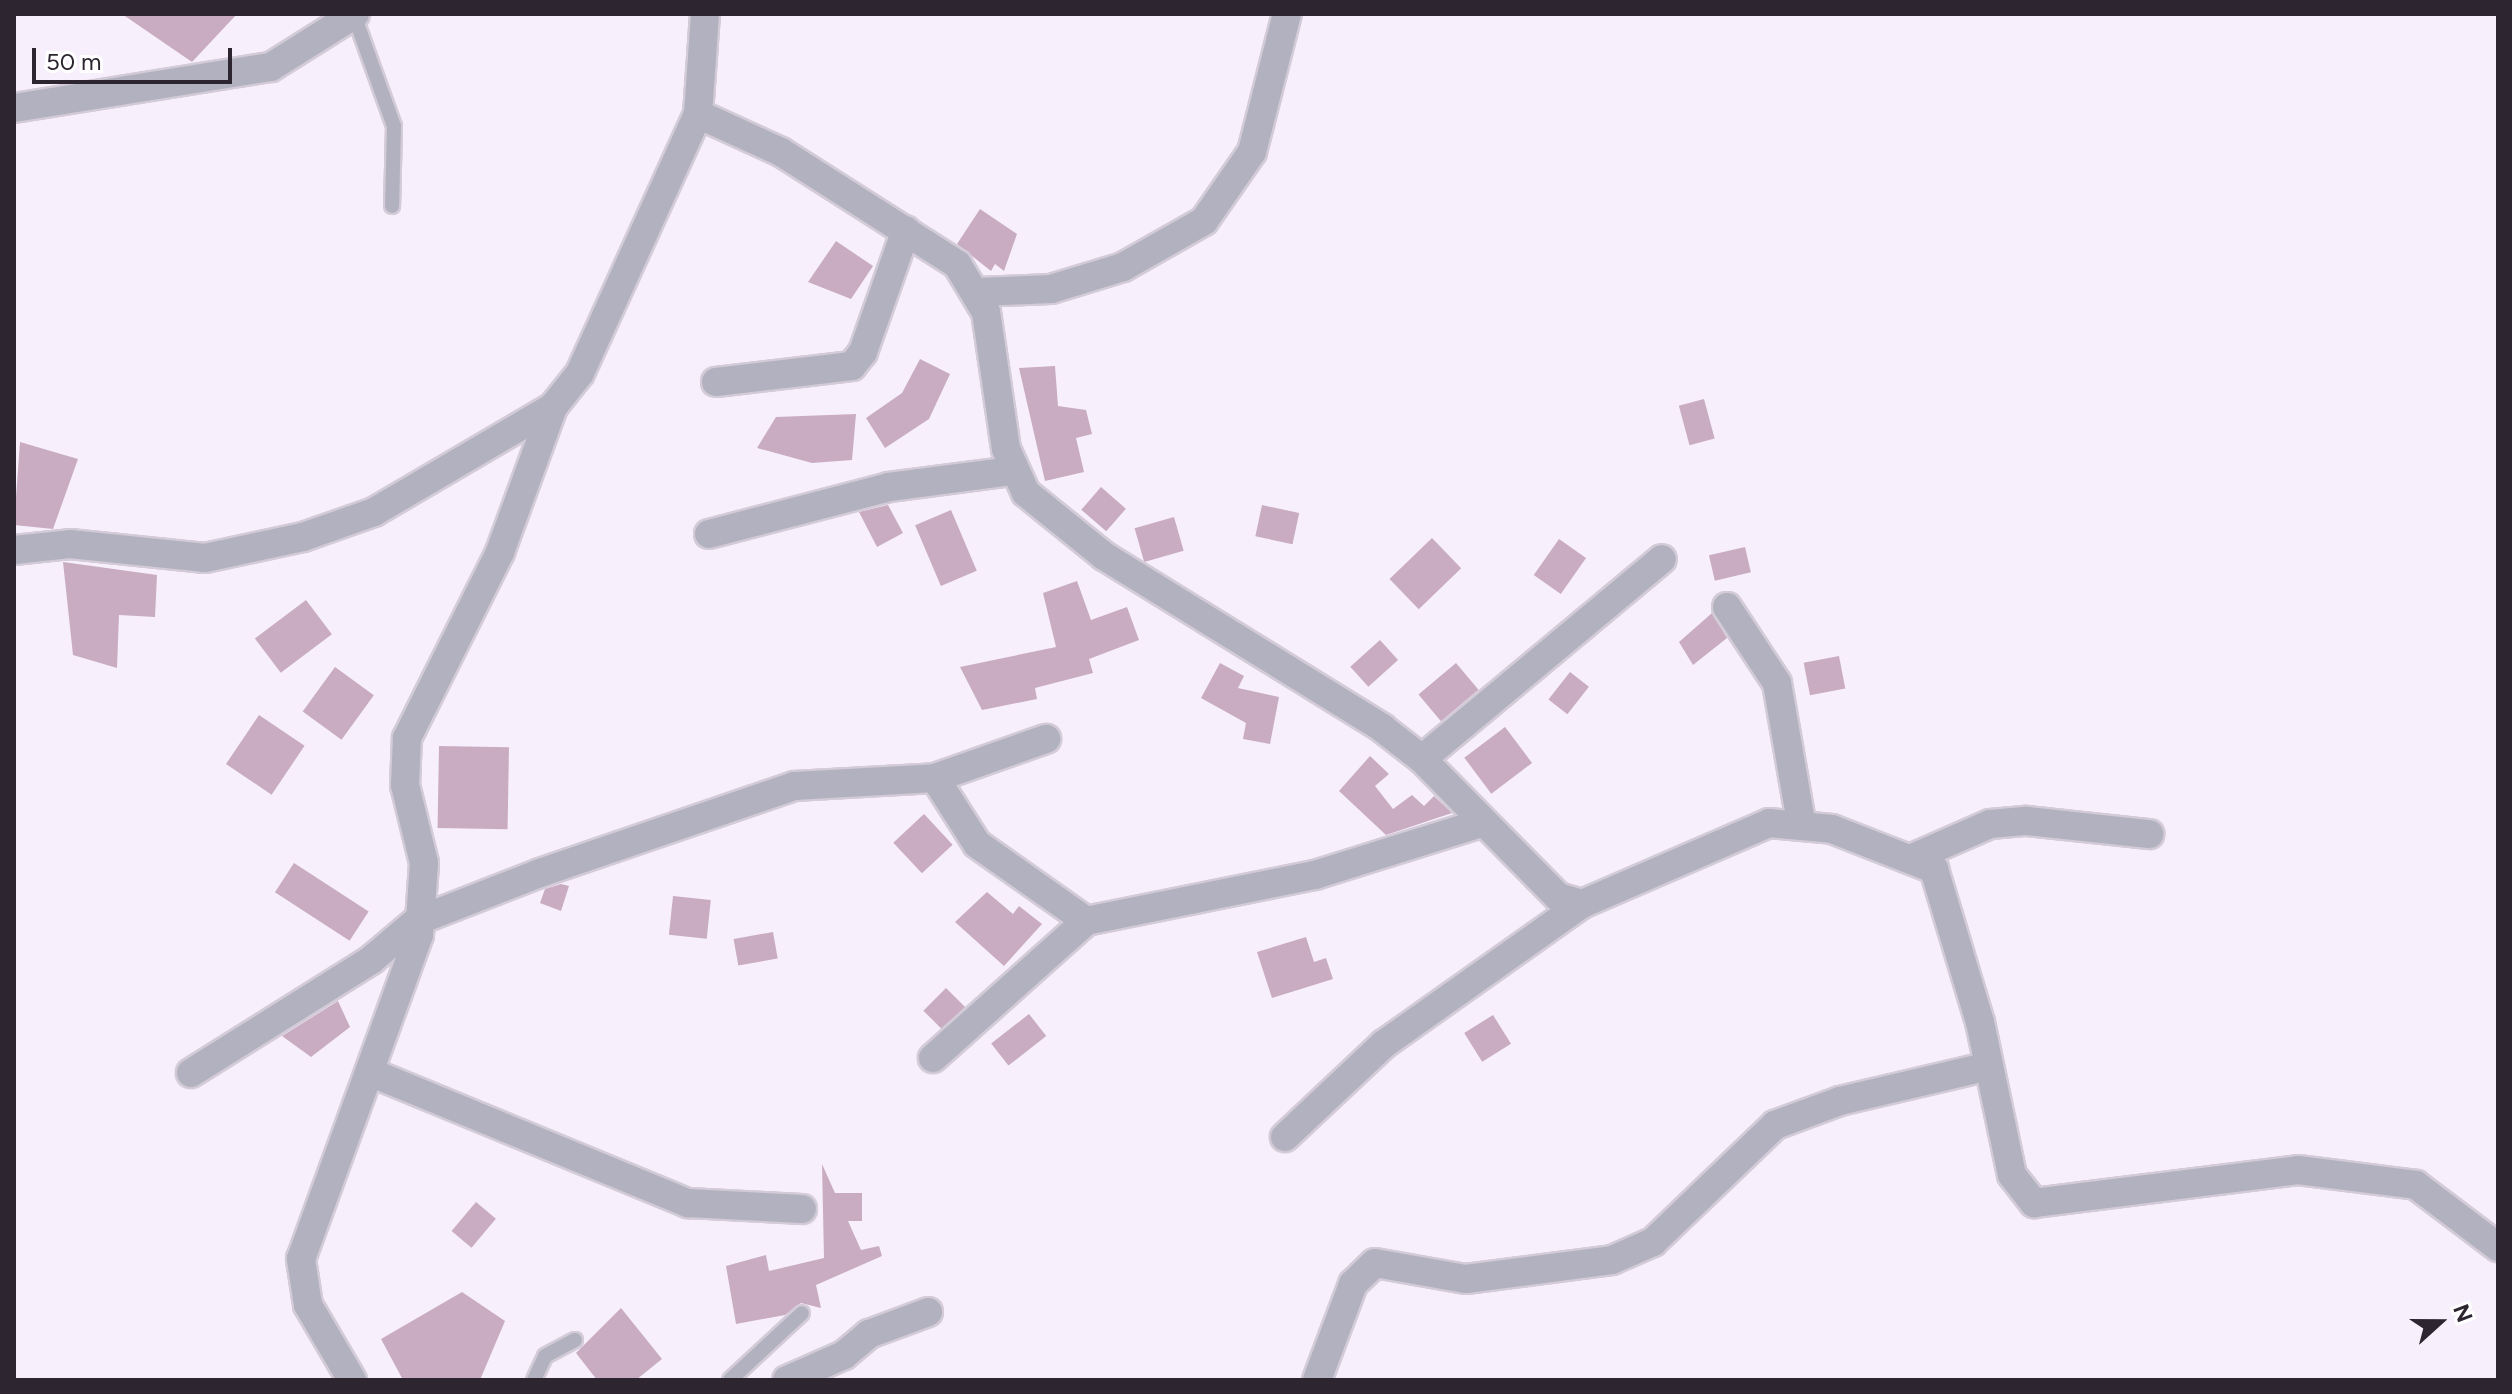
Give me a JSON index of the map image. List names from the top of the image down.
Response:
{
  "scale_bar": "50 m",
  "north": "right"
}
